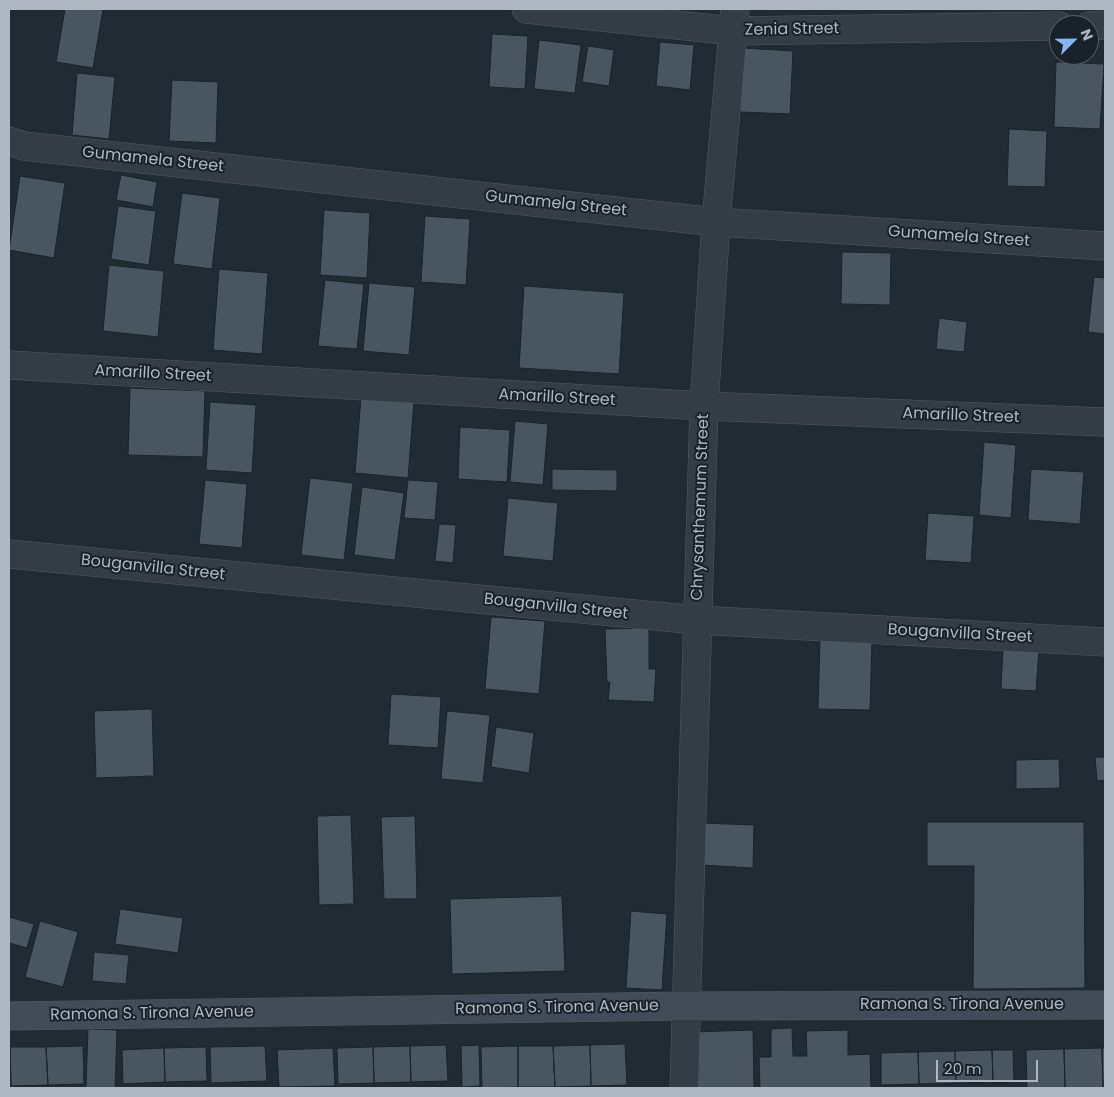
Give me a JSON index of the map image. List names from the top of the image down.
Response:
{
  "streets": {
    "street": [
      "Zenia Street",
      "Gumamela Street",
      "Amarillo Street",
      "Chrysanthemum Street",
      "Bouganvilla Street",
      "Ramona S. Tirona Avenue"
    ]
  },
  "crossings": [
    ["Zenia Street", "Chrysanthemum Street"],
    ["Gumamela Street", "Chrysanthemum Street"],
    ["Amarillo Street", "Chrysanthemum Street"],
    ["Chrysanthemum Street", "Bouganvilla Street"],
    ["Chrysanthemum Street", "Ramona S. Tirona Avenue"]
  ],
  "scale_bar": "20 m",
  "north": "top right"
}
